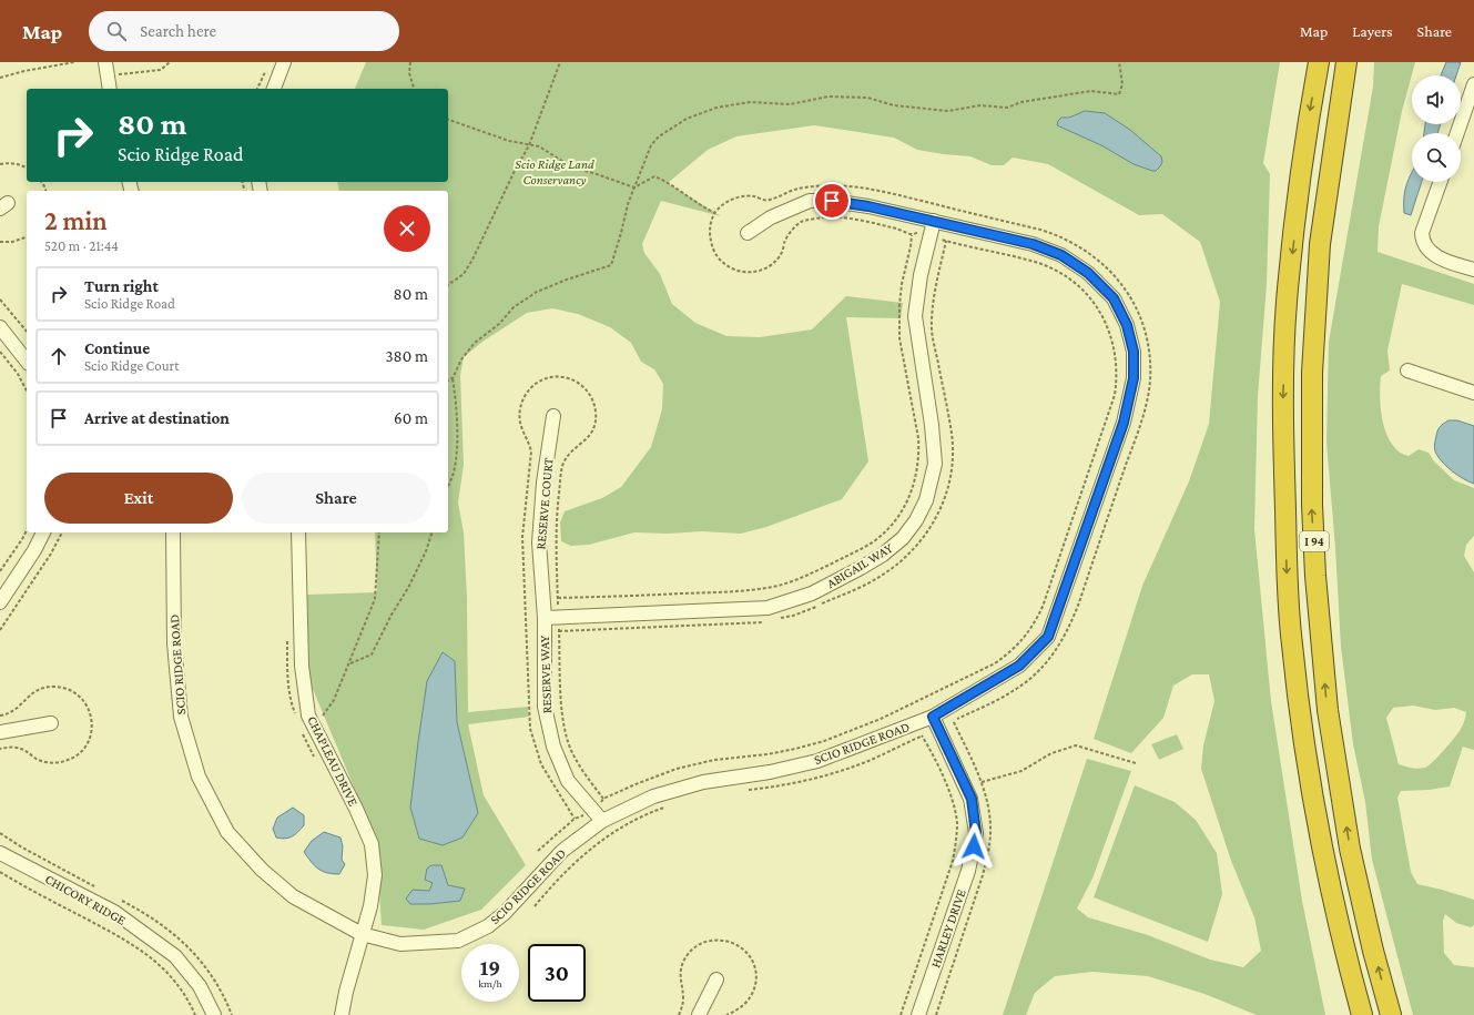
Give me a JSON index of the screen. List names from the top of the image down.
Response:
{
  "streets": {
    "highway": ["I 94"],
    "street": [
      "RESERVE COURT",
      "ABIGAIL WAY",
      "SCIO RIDGE ROAD",
      "RESERVE WAY",
      "CHAPLEAU DRIVE",
      "CHICORY RIDGE",
      "HARLEY DRIVE"
    ]
  },
  "crossings": [
    ["RESERVE COURT", "ABIGAIL WAY"],
    ["RESERVE COURT", "RESERVE WAY"],
    ["ABIGAIL WAY", "SCIO RIDGE ROAD"],
    ["ABIGAIL WAY", "RESERVE WAY"],
    ["SCIO RIDGE ROAD", "RESERVE WAY"],
    ["SCIO RIDGE ROAD", "CHAPLEAU DRIVE"],
    ["SCIO RIDGE ROAD", "HARLEY DRIVE"]
  ],
  "parks": ["Scio Ridge Land Conservancy"],
  "page": {
    "header": "Map",
    "search": "Search here",
    "nav": ["Map", "Layers", "Share"],
    "turn": ["80 m", "Scio Ridge Road"],
    "heading": ["2 min", "520 m · 21:44"],
    "list": [
      {
        "name": "Turn right",
        "note": "Scio Ridge Road",
        "value": "80 m"
      },
      {
        "name": "Continue",
        "note": "Scio Ridge Court",
        "value": "380 m"
      },
      {
        "name": "Arrive at destination",
        "value": "60 m"
      }
    ],
    "buttons": ["Exit", "Share"],
    "speed": "19 km/h",
    "limit": "30"
  }
}
